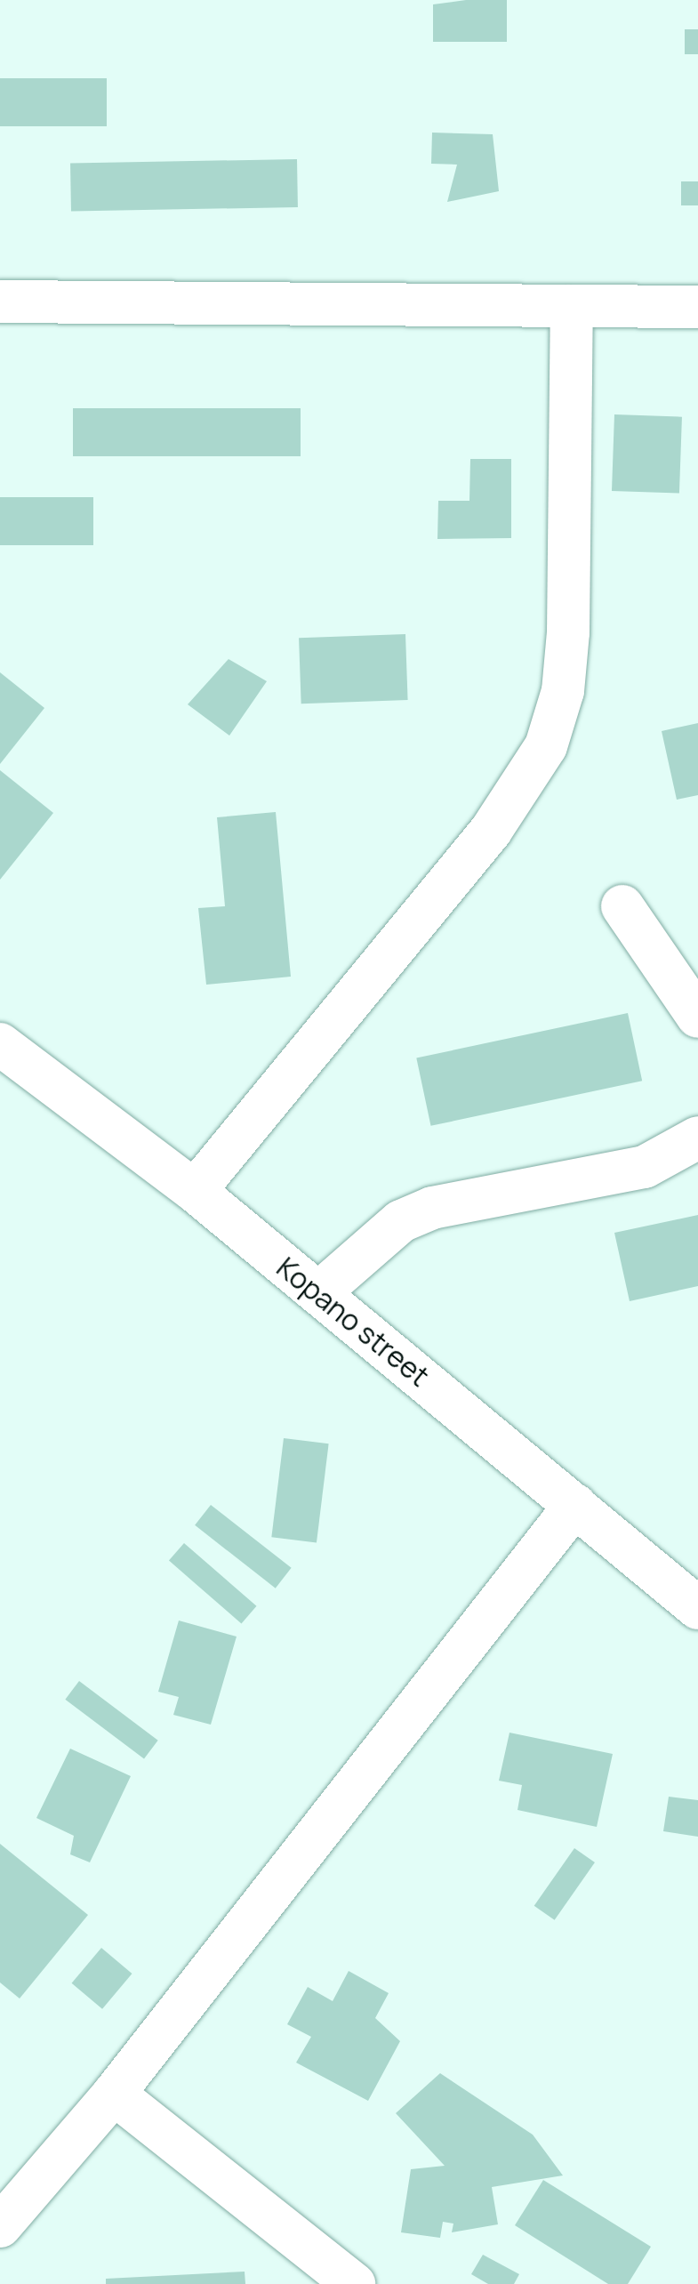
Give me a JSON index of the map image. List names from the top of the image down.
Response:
{
  "streets": {
    "street": ["Kopano street"]
  }
}
